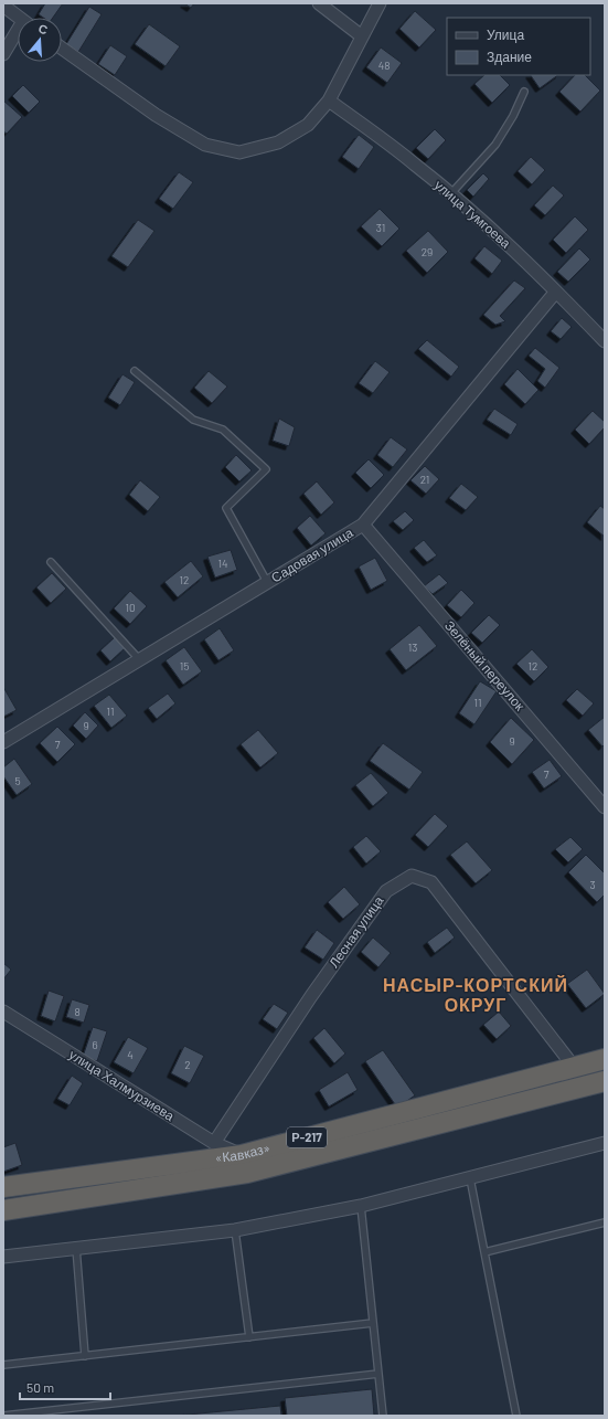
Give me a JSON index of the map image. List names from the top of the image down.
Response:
{
  "streets": {
    "highway": ["Р-217", "«Кавказ»"],
    "street": [
      "улица Тумгоева",
      "Садовая улица",
      "Зелёный переулок",
      "Лесная улица",
      "улица Халмурзиева"
    ]
  },
  "crossings": [
    ["улица Тумгоева", "Садовая улица"],
    ["Садовая улица", "Зелёный переулок"],
    ["Лесная улица", "улица Халмурзиева"],
    ["Лесная улица", "«Кавказ»"],
    ["улица Халмурзиева", "«Кавказ»"]
  ],
  "districts": ["НАСЫР-КОРТСКИЙ ОКРУГ"],
  "house_numbers": [
    "48",
    "31",
    "29",
    "21",
    "14",
    "12",
    "10",
    "13",
    "15",
    "12",
    "11",
    "11",
    "9",
    "9",
    "7",
    "7",
    "5",
    "3",
    "8",
    "6",
    "4",
    "2"
  ],
  "legend": ["Улица", "Здание"],
  "scale_bar": "50 m",
  "north": "top"
}
